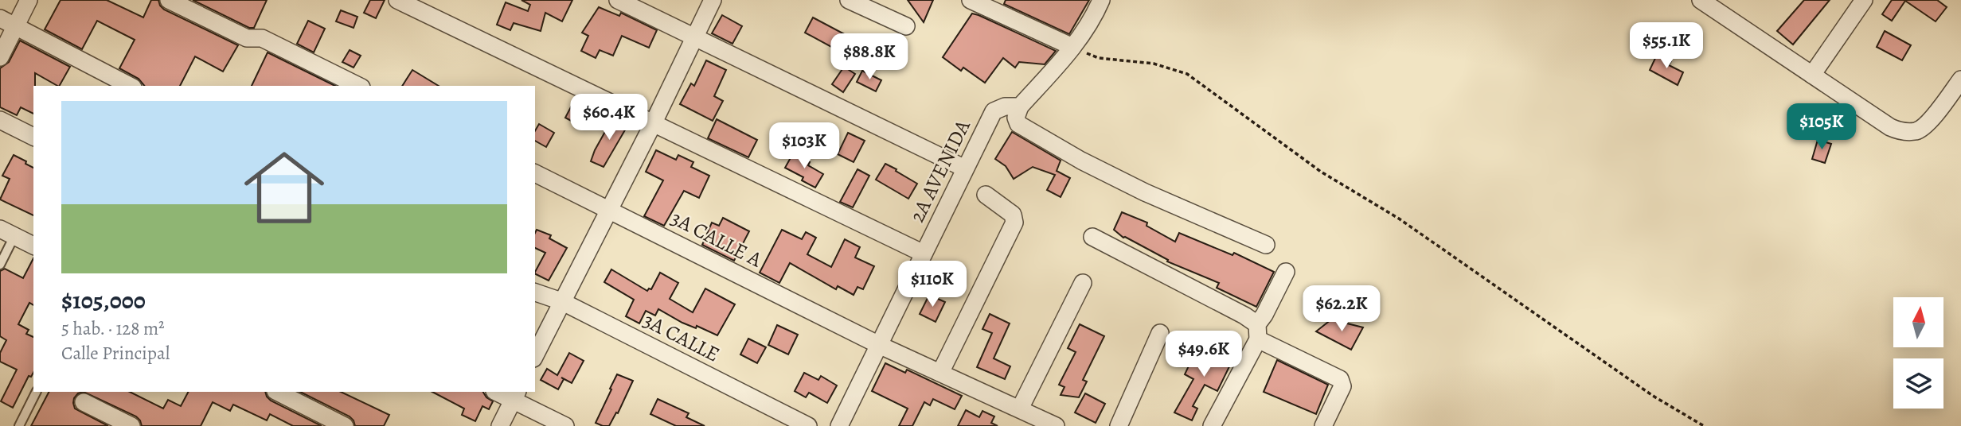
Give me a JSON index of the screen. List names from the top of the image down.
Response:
{
  "streets": {
    "street": ["2A AVENIDA", "3A CALLE A", "3A CALLE"]
  },
  "crossings": [
    ["2A AVENIDA", "3A CALLE A"]
  ],
  "north": "top",
  "page": {
    "price": [
      "$55.1K",
      "$88.8K",
      "$60.4K",
      "$105K",
      "$103K",
      "$110K",
      "$62.2K",
      "$49.6K"
    ],
    "list": [
      {
        "name": "$105,000",
        "note": "5 hab. · 128 m² · Calle Principal"
      }
    ]
  }
}
